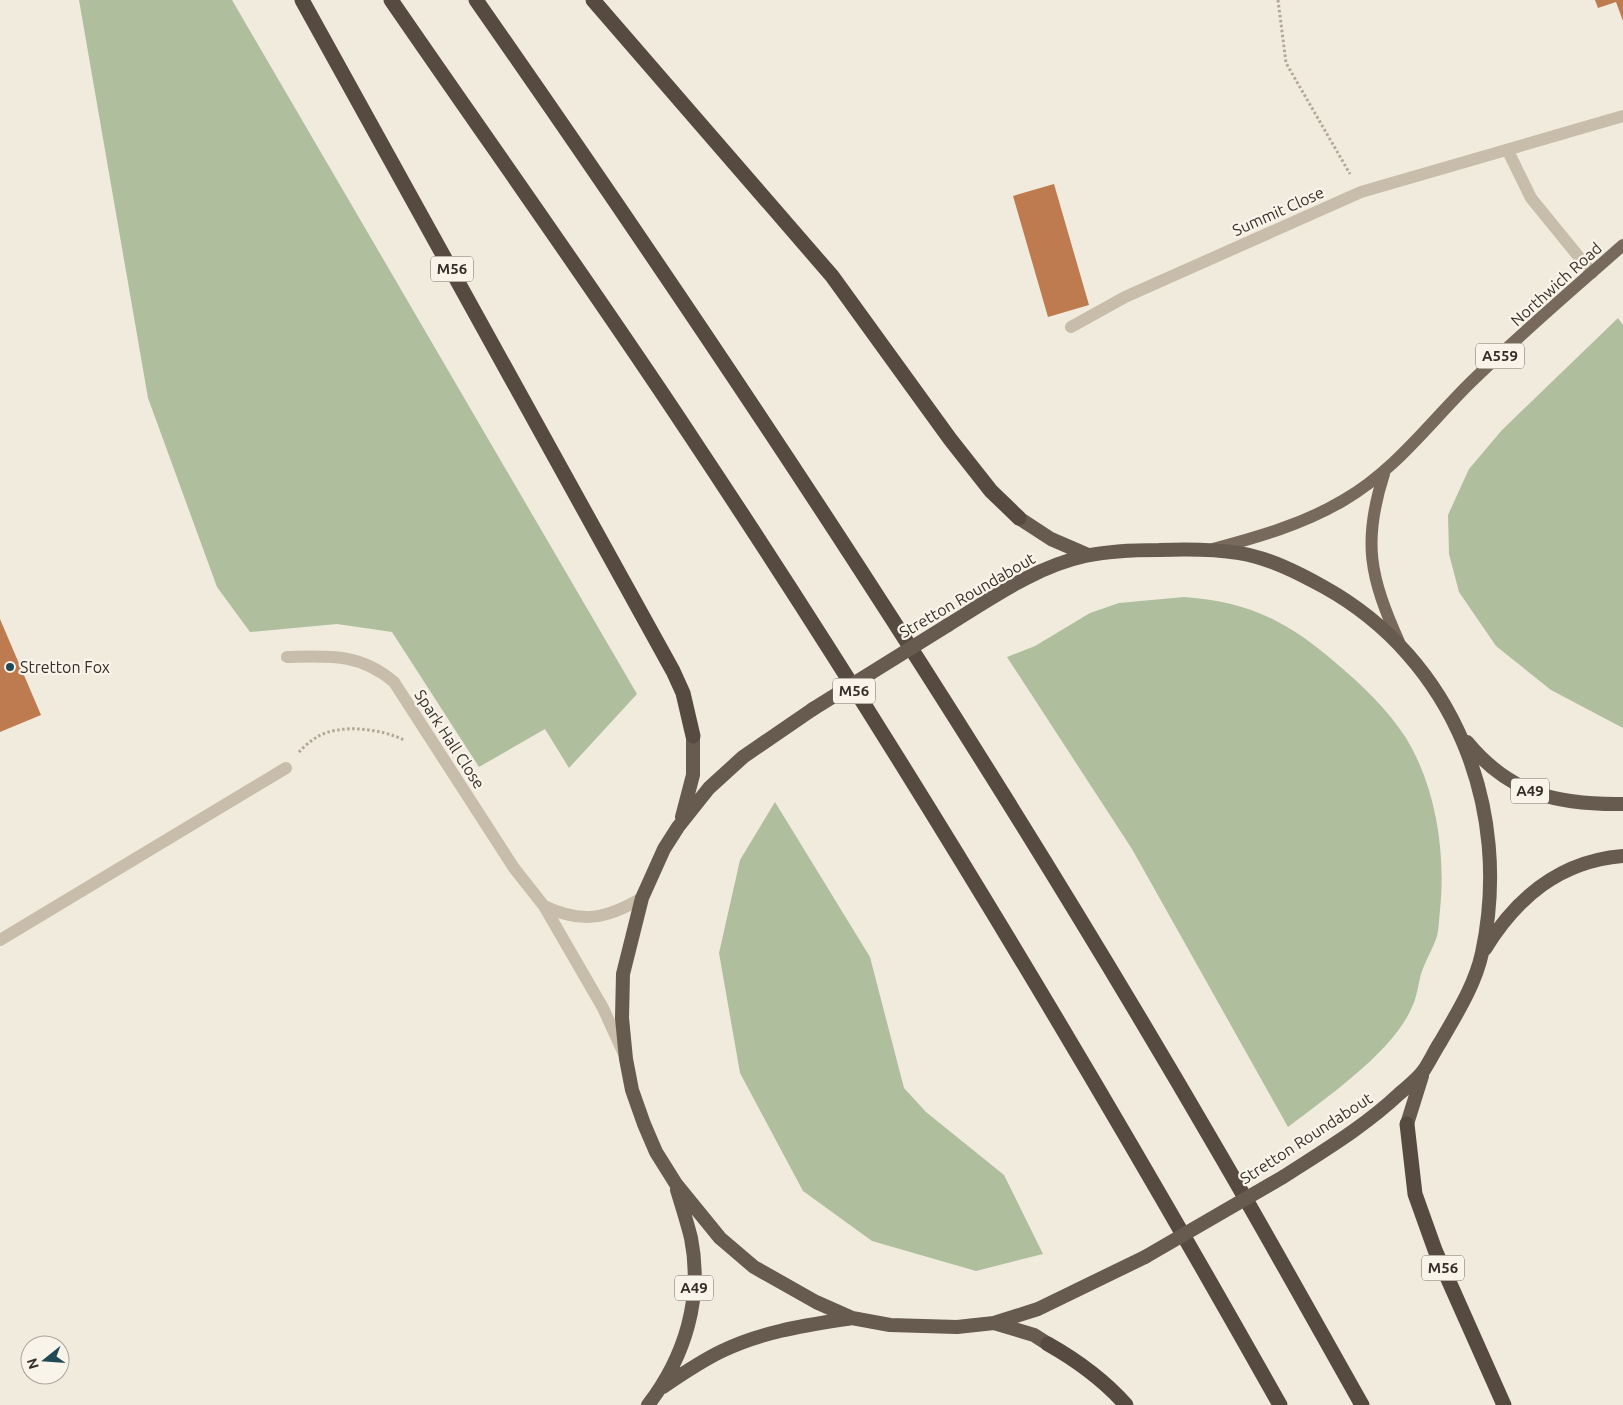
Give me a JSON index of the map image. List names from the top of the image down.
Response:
{
  "streets": {
    "highway": ["M56", "Stretton Roundabout", "A49"],
    "main road": ["Northwich Road", "A559"],
    "street": ["Summit Close", "Spark Hall Close"]
  },
  "crossings": [
    ["Northwich Road", "Stretton Roundabout"],
    ["Stretton Roundabout", "Spark Hall Close"],
    ["Stretton Roundabout", "A49"]
  ],
  "places": ["Stretton Fox"],
  "north": "left"
}
